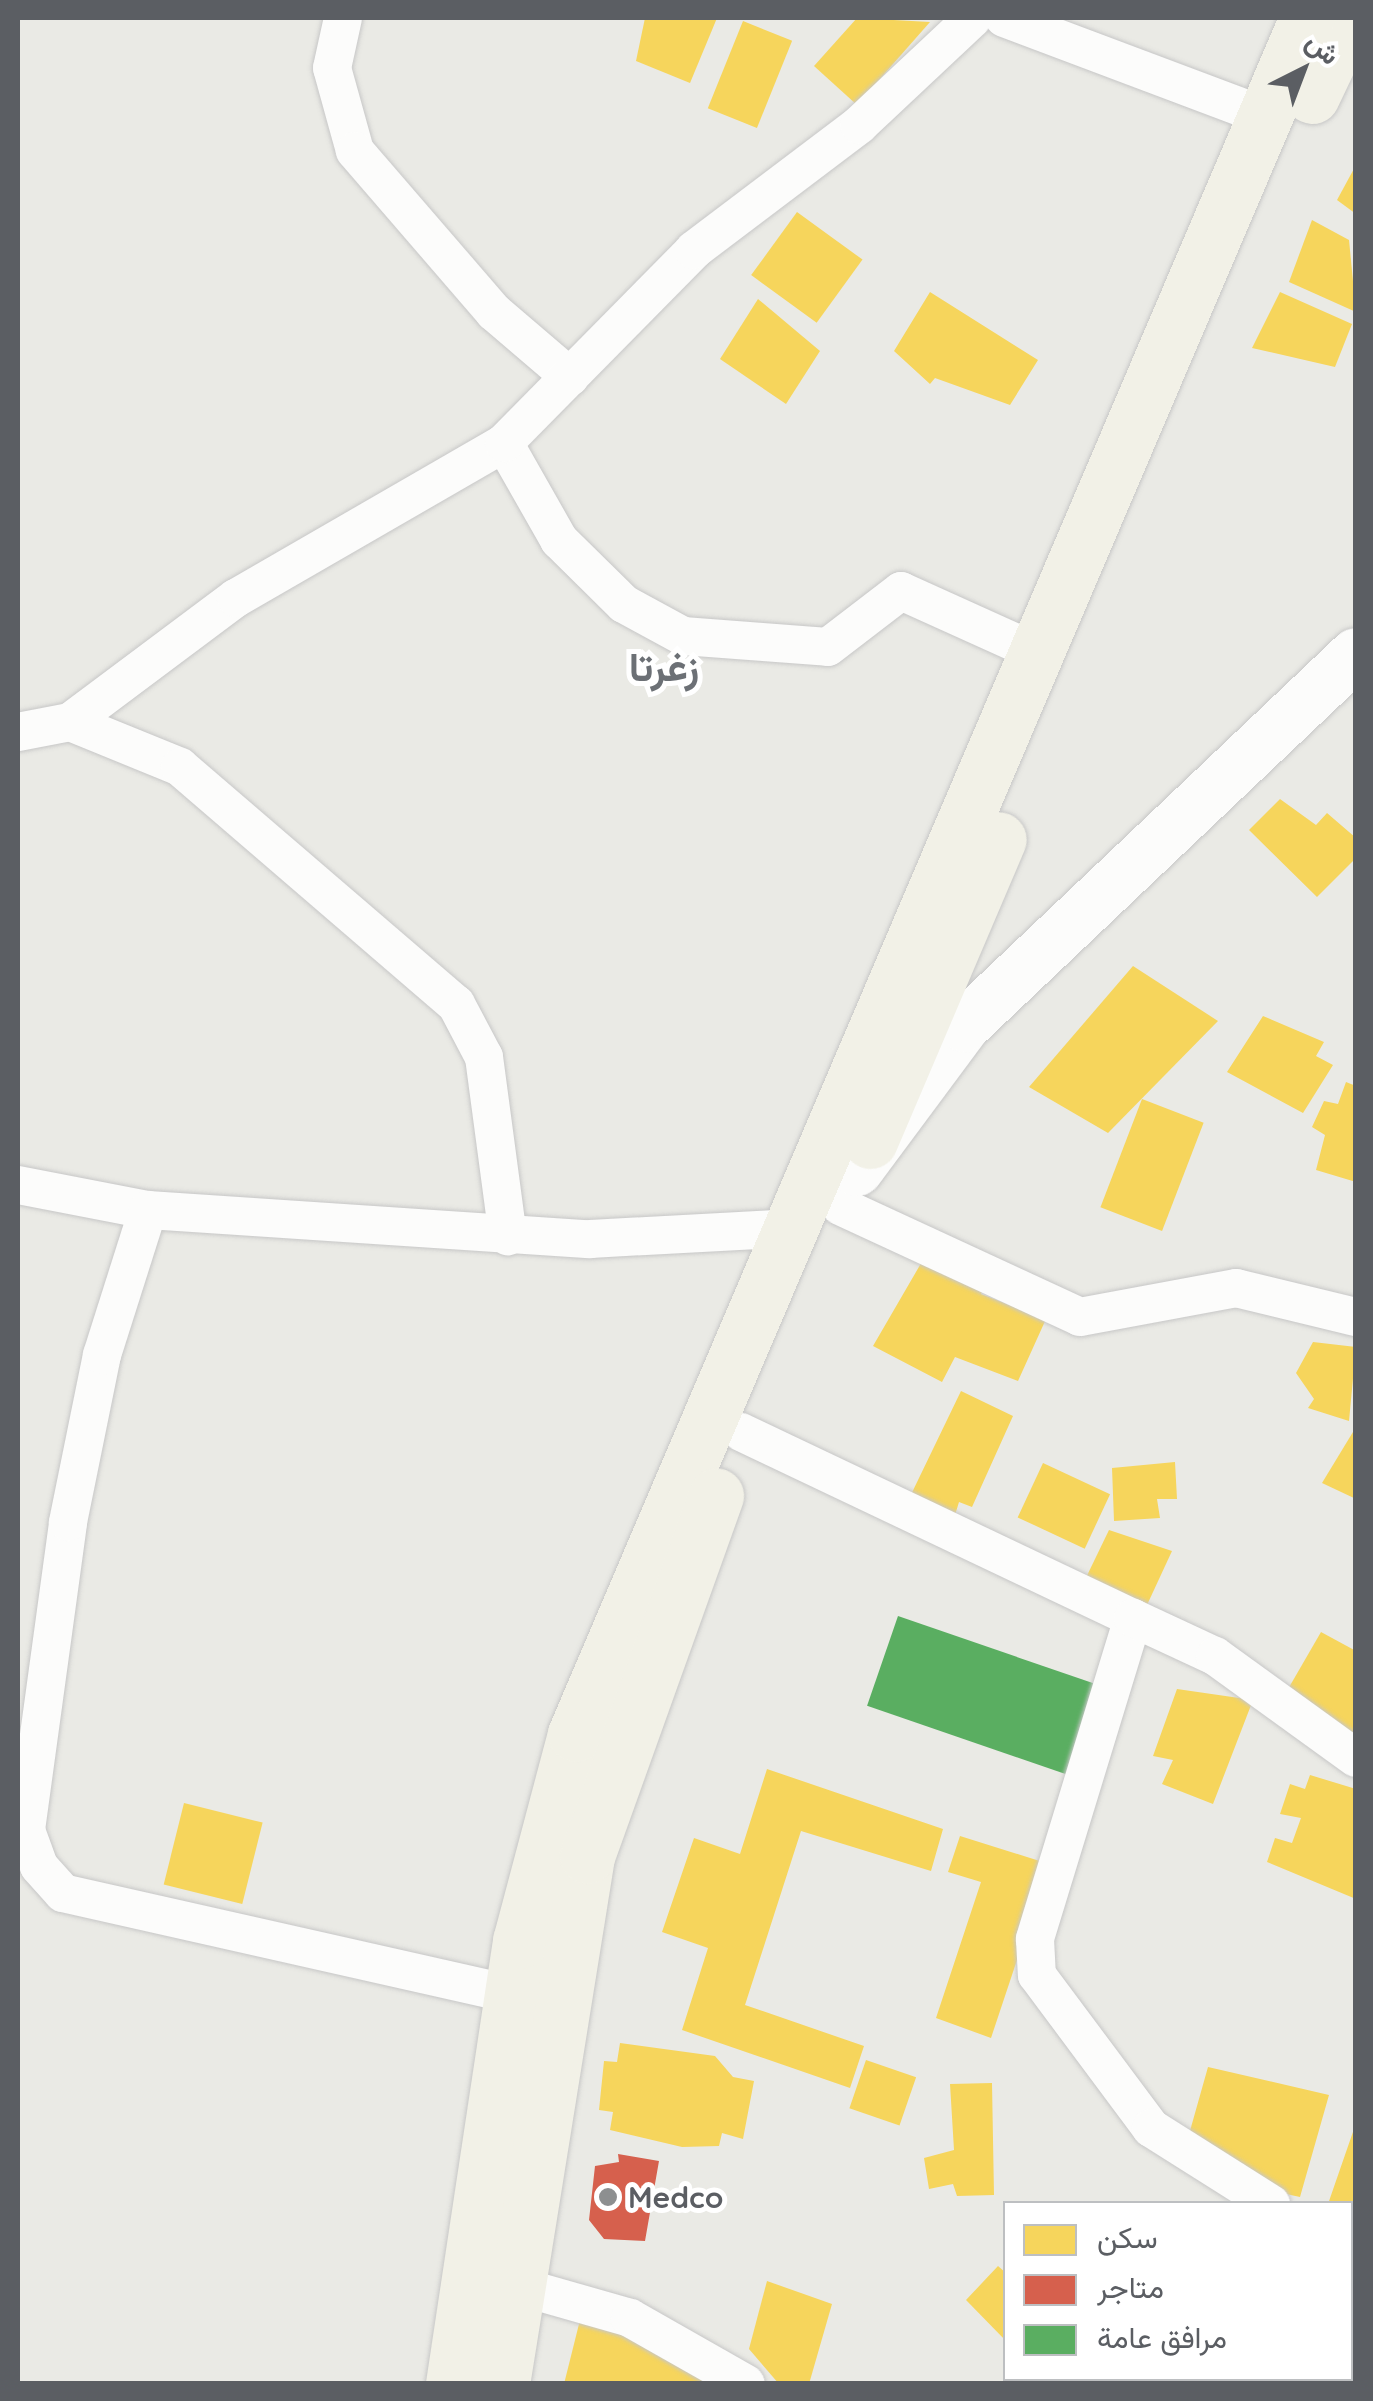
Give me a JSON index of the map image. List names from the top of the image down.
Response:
{
  "districts": ["زغرتا"],
  "places": ["Medco"],
  "legend": ["سكن", "متاجر", "مرافق عامة"],
  "north": "top right"
}
